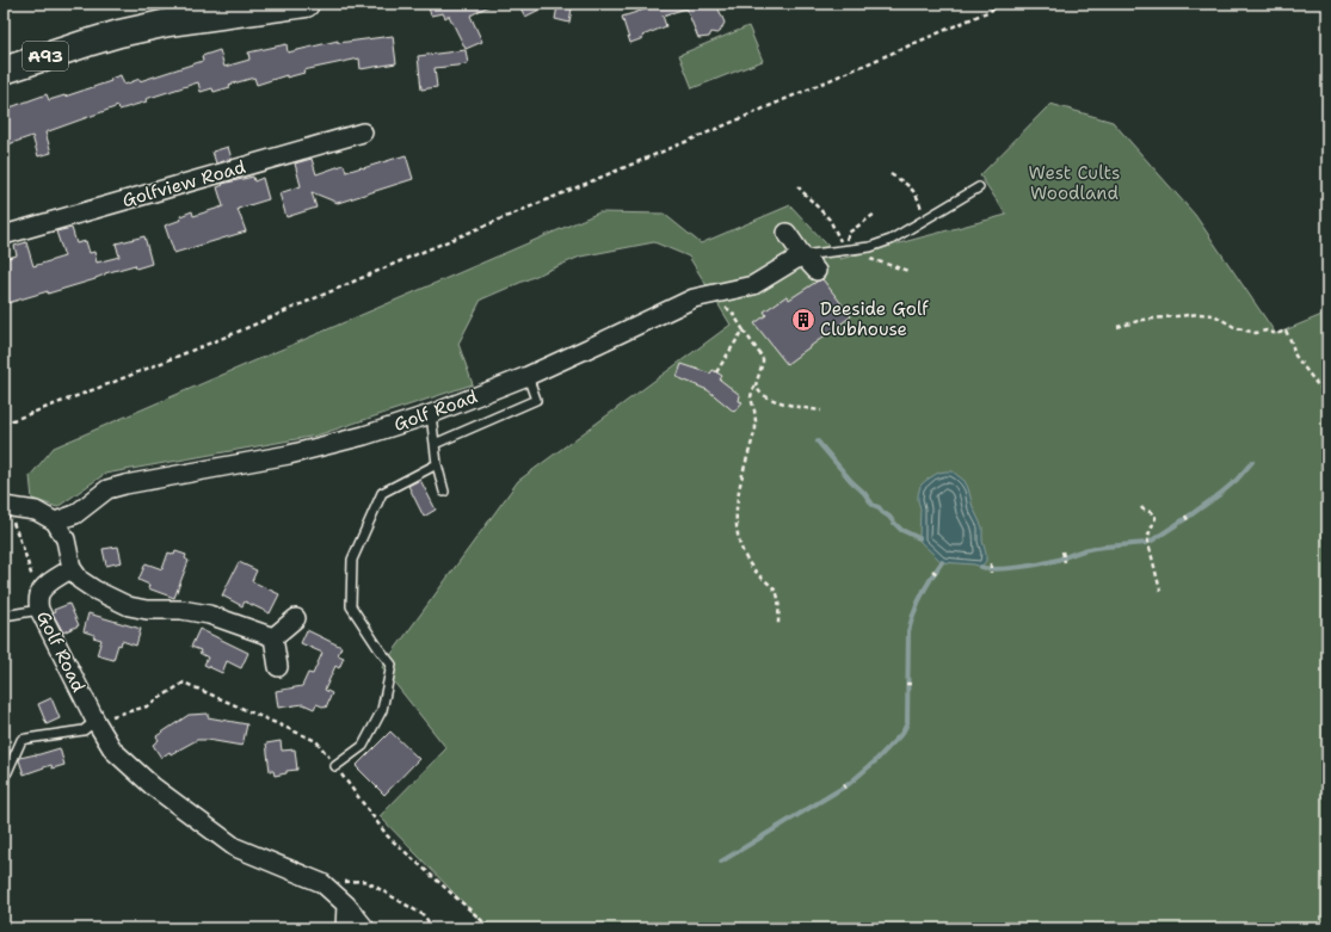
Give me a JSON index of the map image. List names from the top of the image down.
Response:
{
  "streets": {
    "main road": ["A93"],
    "street": ["Golfview Road", "Golf Road"]
  },
  "parks": ["West Cults Woodland"],
  "places": {
    "building": ["Deeside Golf Clubhouse"]
  }
}
